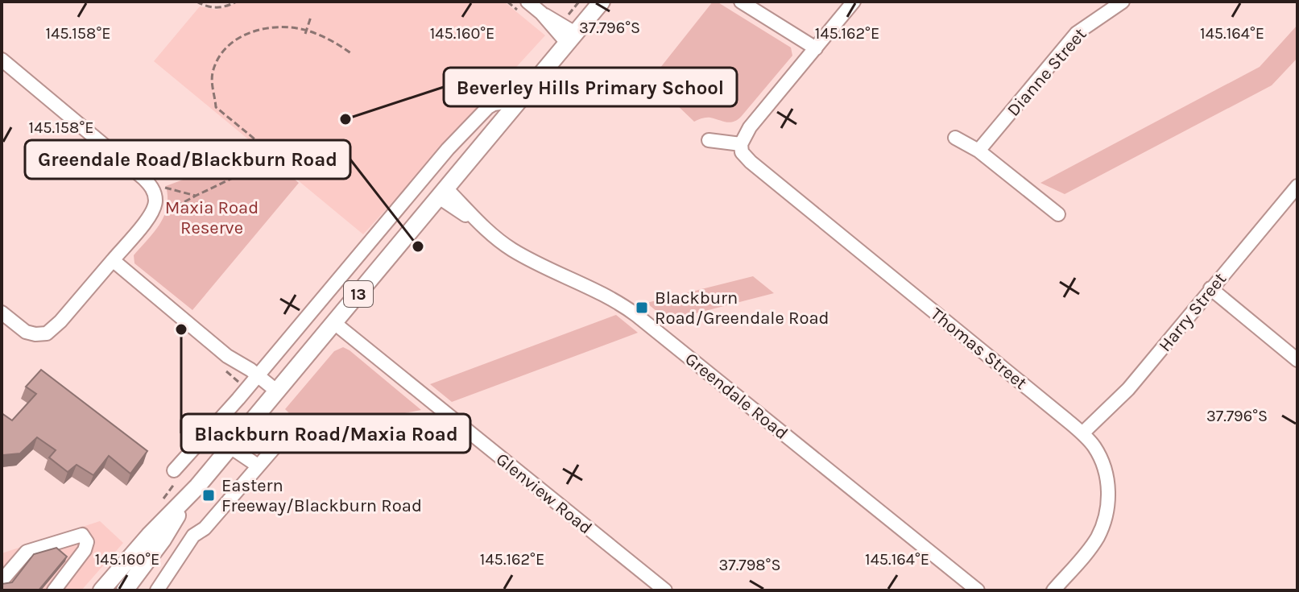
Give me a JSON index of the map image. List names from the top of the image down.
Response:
{
  "streets": {
    "main road": ["13"],
    "street": [
      "Dianne Street",
      "Harry Street",
      "Thomas Street",
      "Greendale Road",
      "Glenview Road"
    ]
  },
  "crossings": [
    ["13", "Greendale Road"],
    ["13", "Glenview Road"],
    ["Harry Street", "Thomas Street"]
  ],
  "parks": ["Maxia Road Reserve"],
  "places": {
    "other": ["Beverley Hills Primary School", "Greendale Road/Blackburn Road", "Blackburn Road/Maxia Road"],
    "transit": ["Blackburn Road/Greendale Road", "Eastern Freeway/Blackburn Road"]
  },
  "coordinates": [
    "37.796°S",
    "145.162°E",
    "145.164°E",
    "145.158°E",
    "145.160°E",
    "37.798°S"
  ]
}
